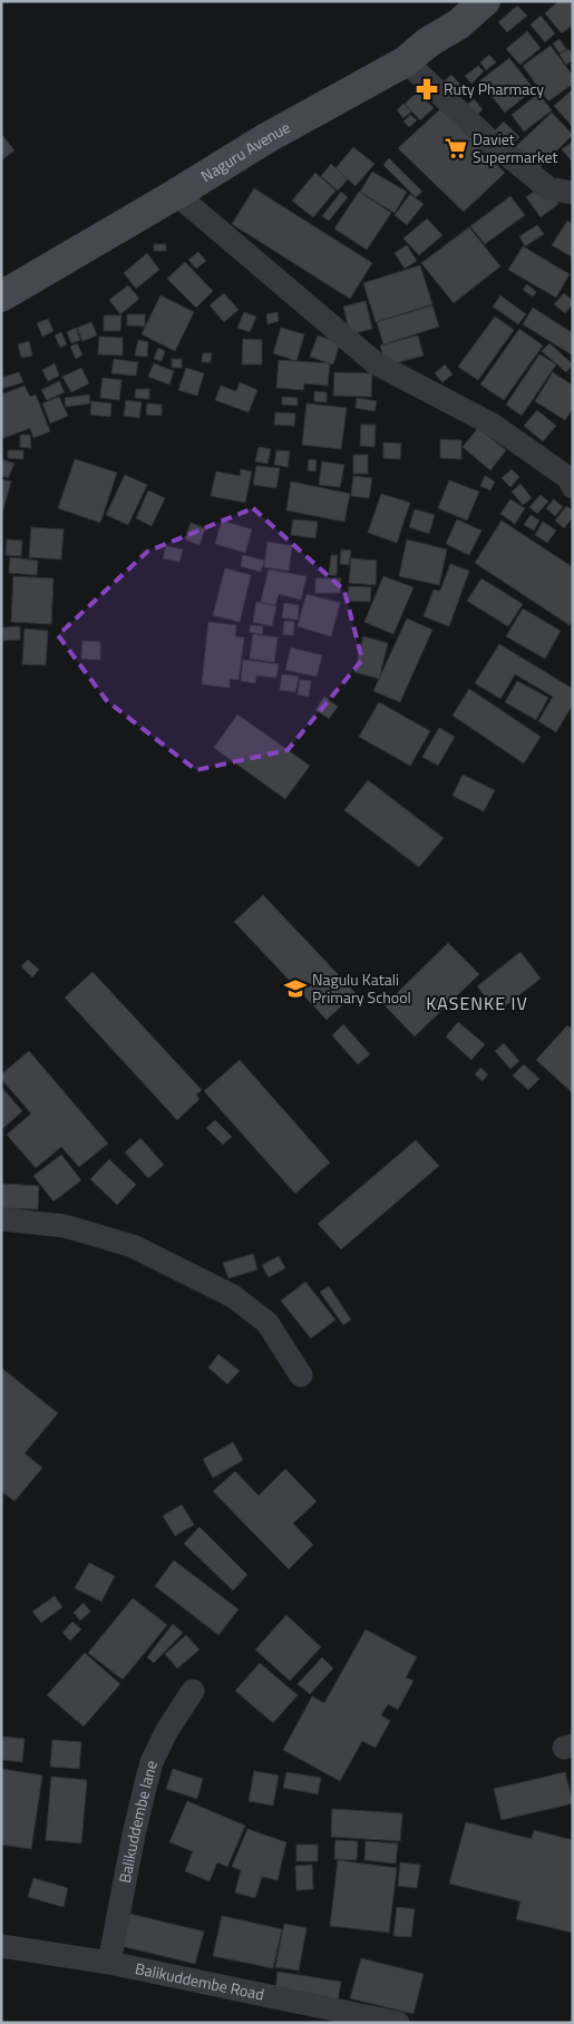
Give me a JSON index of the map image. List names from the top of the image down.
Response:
{
  "streets": {
    "street": ["Naguru Avenue", "Balikuddembe lane", "Balikuddembe Road"]
  },
  "crossings": [
    ["Balikuddembe lane", "Balikuddembe Road"]
  ],
  "districts": ["KASENKE IV"],
  "places": {
    "pharmacy": ["Ruty Pharmacy"],
    "supermarket": ["Daviet Supermarket"],
    "school or university": ["Nagulu Katali Primary School"]
  }
}
